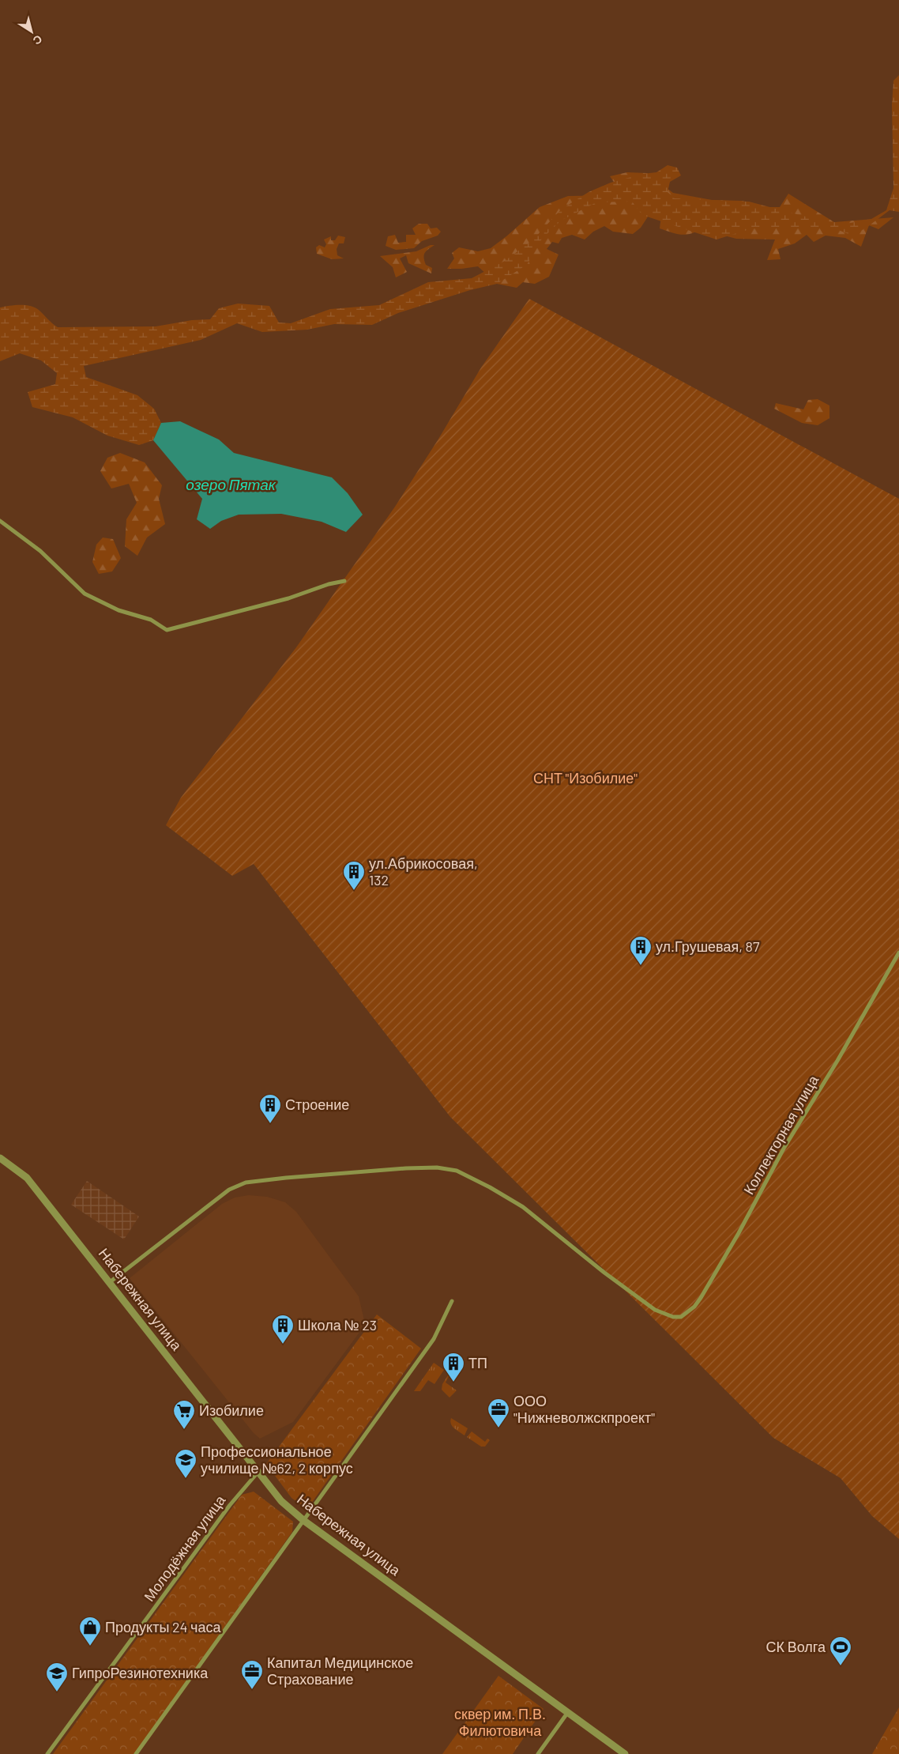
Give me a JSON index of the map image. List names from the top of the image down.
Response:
{
  "streets": {
    "street": ["Коллекторная улица", "Набережная улица", "Молодёжная улица"]
  },
  "crossings": [
    ["Коллекторная улица", "Набережная улица"],
    ["Набережная улица", "Молодёжная улица"]
  ],
  "water": ["озеро Пятак"],
  "parks": ["СНТ \"Изобилие\"", "сквер им. П.В. Филютовича"],
  "places": {
    "building": [
      "ул.Абрикосовая, 132",
      "ул.Грушевая, 87",
      "Строение",
      "Школа № 23",
      "ТП"
    ],
    "office": ["ООО \"Нижневолжскпроект\"", "Капитал Медицинское Страхование"],
    "supermarket": ["Изобилие"],
    "school or university": ["Профессиональное училище №62, 2 корпус", "ГипроРезинотехника"],
    "shop": ["Продукты 24 часа"],
    "sports": ["СК Волга"]
  },
  "north": "bottom right"
}
